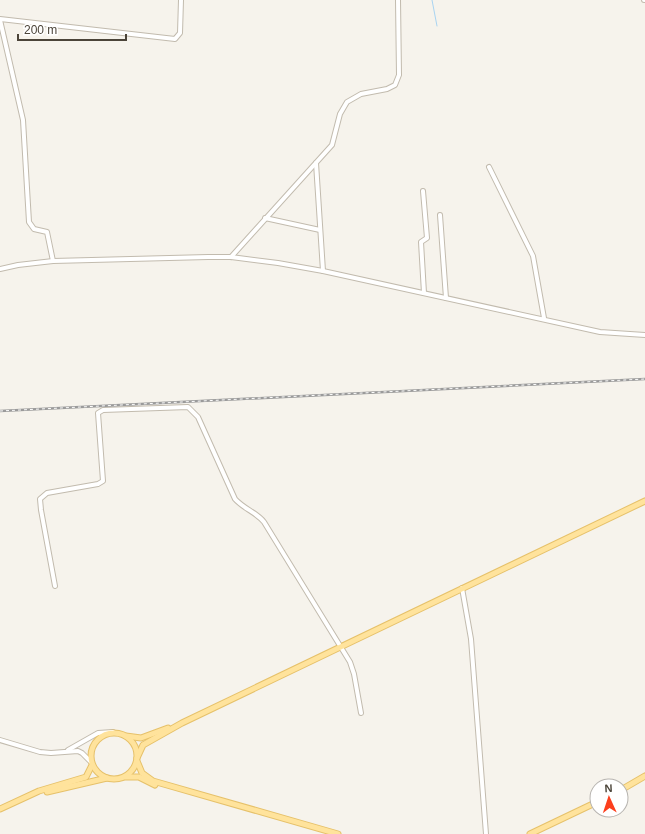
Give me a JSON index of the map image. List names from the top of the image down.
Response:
{
  "scale_bar": "200 m",
  "north": "top"
}
